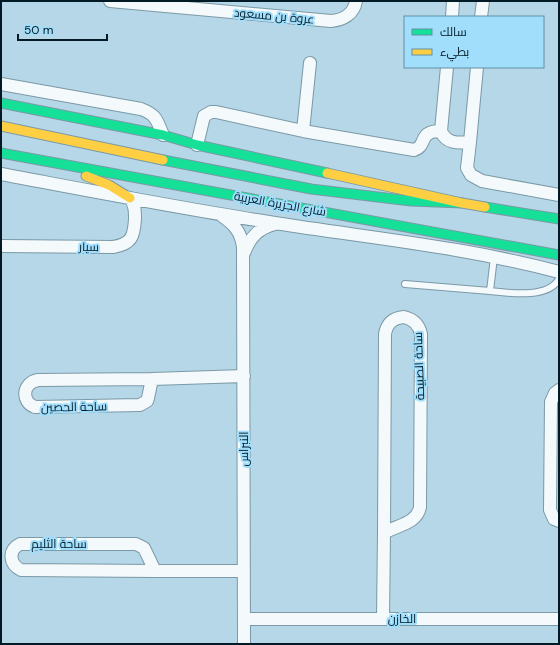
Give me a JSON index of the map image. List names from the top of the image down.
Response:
{
  "streets": {
    "main road": ["شارع الجزيرة العربية"],
    "street": [
      "عروة بن مسعود",
      "سيار",
      "ساحة الصبيحة",
      "ساحة الحصين",
      "النبراس",
      "ساحة الثليم",
      "الخازن"
    ]
  },
  "crossings": [
    ["شارع الجزيرة العربية", "سيار"],
    ["شارع الجزيرة العربية", "النبراس"],
    ["ساحة الصبيحة", "الخازن"],
    ["ساحة الحصين", "النبراس"],
    ["النبراس", "ساحة الثليم"],
    ["النبراس", "الخازن"]
  ],
  "legend": ["سالك", "بطيء"],
  "scale_bar": "50 m"
}
